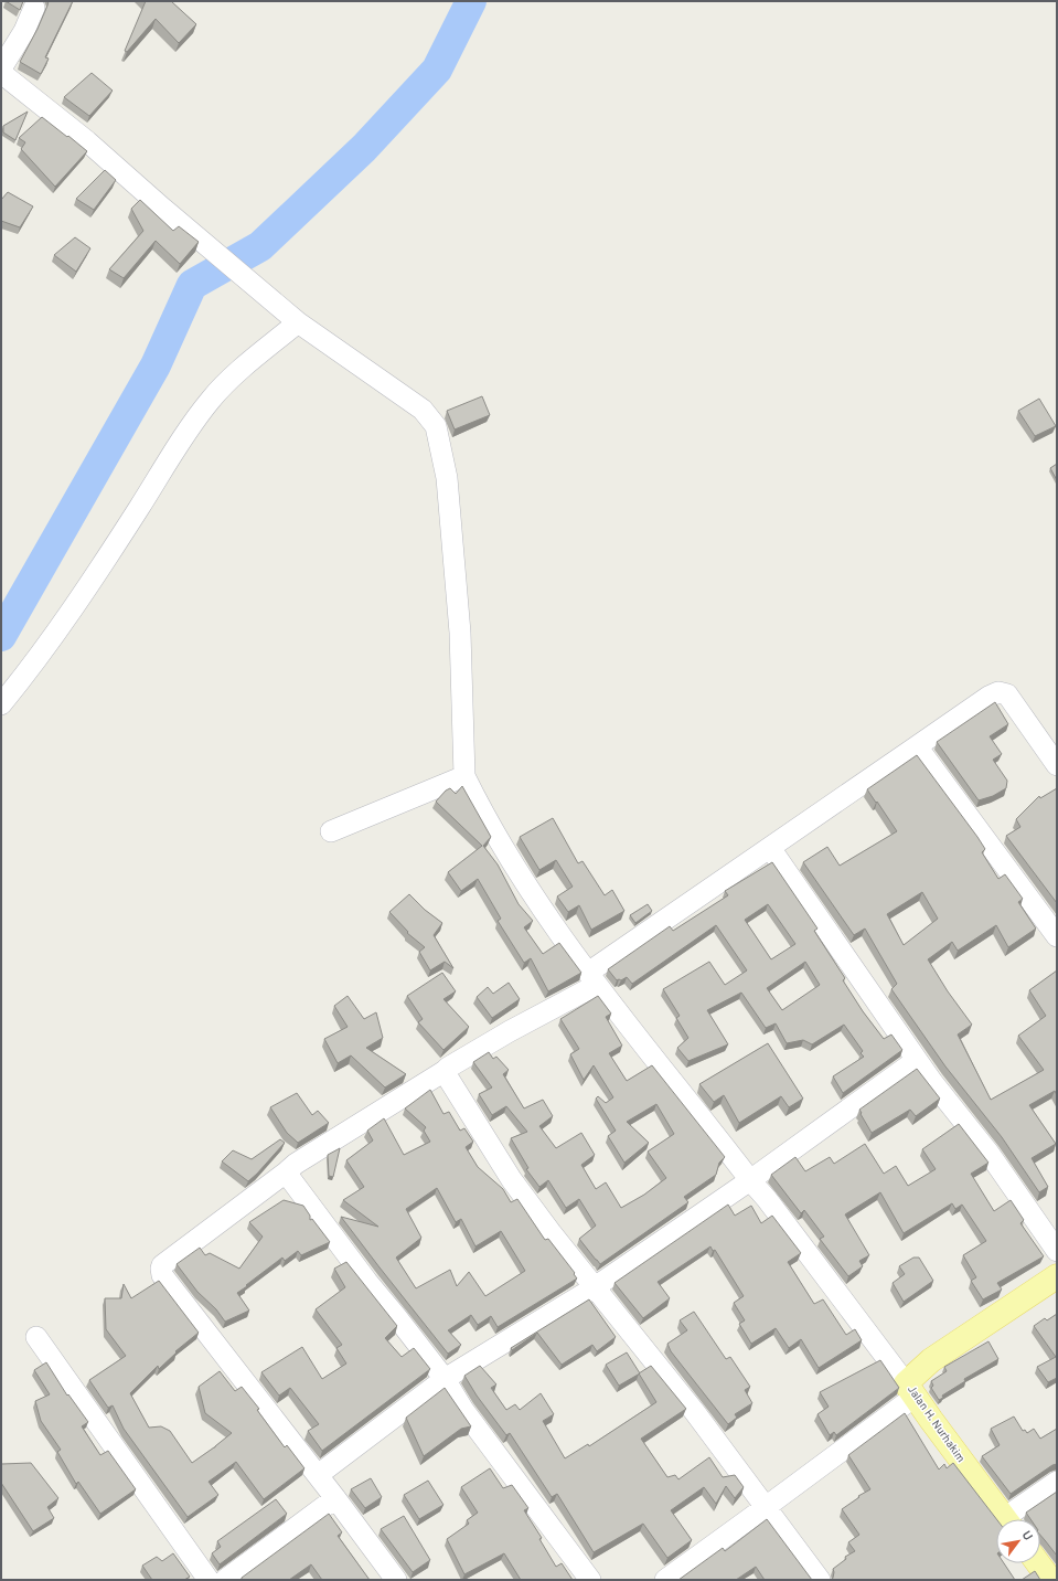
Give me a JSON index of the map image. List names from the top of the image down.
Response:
{
  "streets": {
    "main road": ["Jalan H. Nurhakim"]
  },
  "north": "top right"
}
